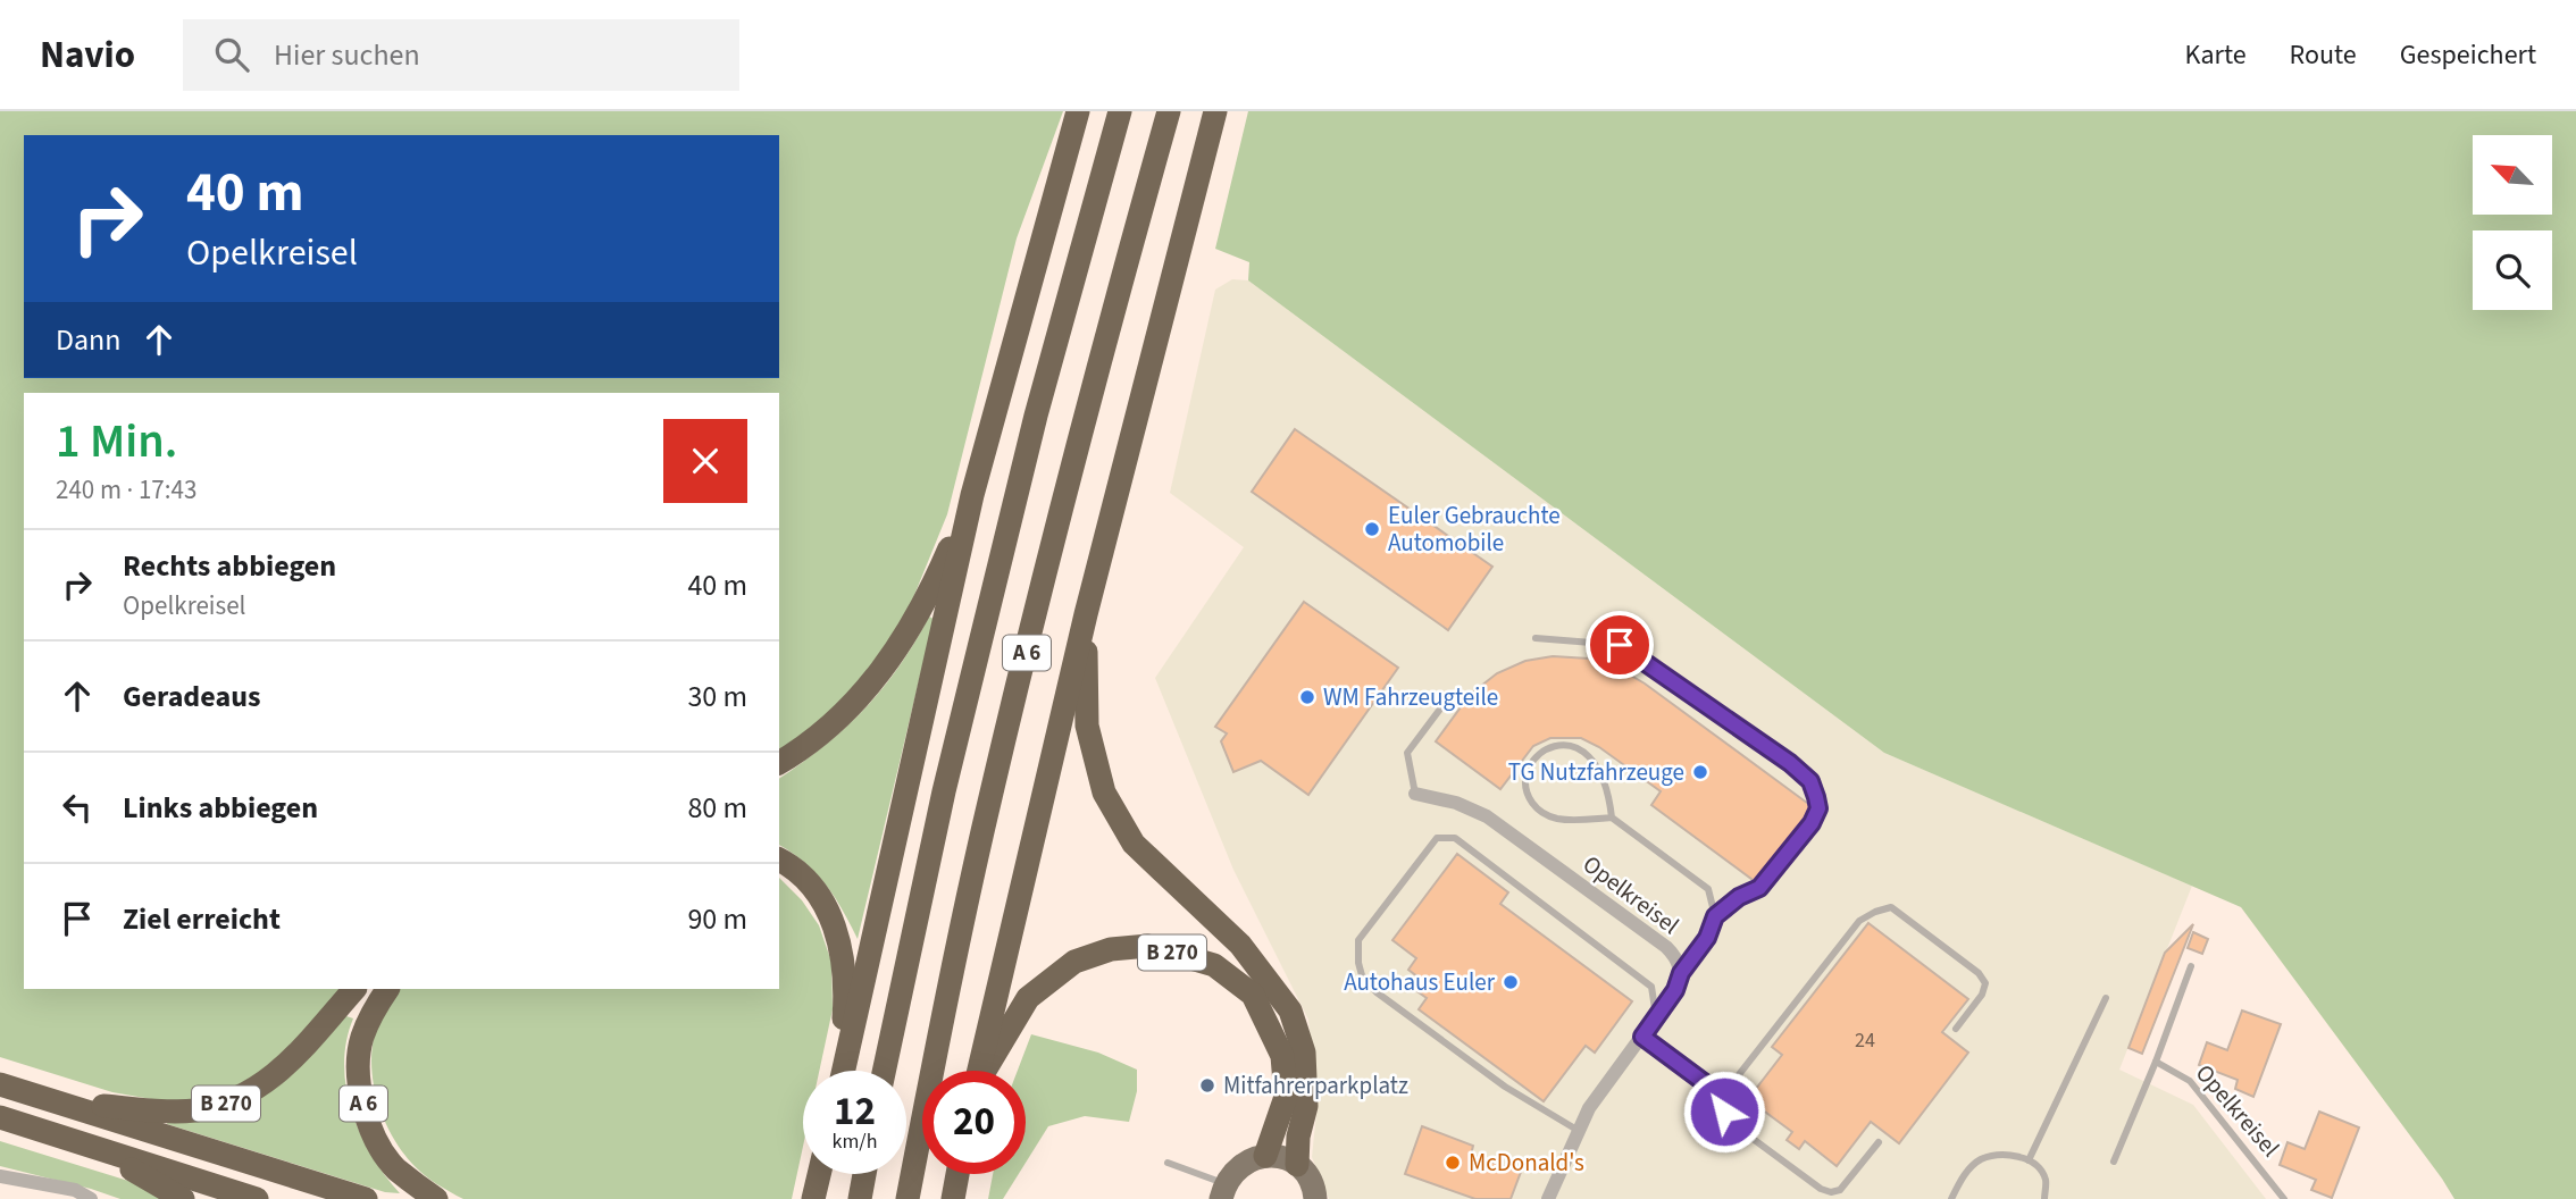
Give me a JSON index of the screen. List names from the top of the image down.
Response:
{
  "streets": {
    "highway": ["A 6", "B 270"],
    "street": ["Opelkreisel"]
  },
  "places": [
    "Euler Gebrauchte Automobile",
    "WM Fahrzeugteile",
    "TG Nutzfahrzeuge",
    "Autohaus Euler",
    "Mitfahrerparkplatz",
    "McDonald's"
  ],
  "house_numbers": ["24"],
  "north": "top left",
  "page": {
    "header": "Navio",
    "search": "Hier suchen",
    "nav": ["Karte", "Route", "Gespeichert"],
    "turn": ["40 m", "Opelkreisel"],
    "then": "Dann",
    "heading": ["1 Min.", "240 m · 17:43"],
    "list": [
      {
        "name": "Rechts abbiegen",
        "note": "Opelkreisel",
        "value": "40 m"
      },
      {
        "name": "Geradeaus",
        "value": "30 m"
      },
      {
        "name": "Links abbiegen",
        "value": "80 m"
      },
      {
        "name": "Ziel erreicht",
        "value": "90 m"
      }
    ],
    "speed": "12 km/h",
    "limit": "20"
  }
}
